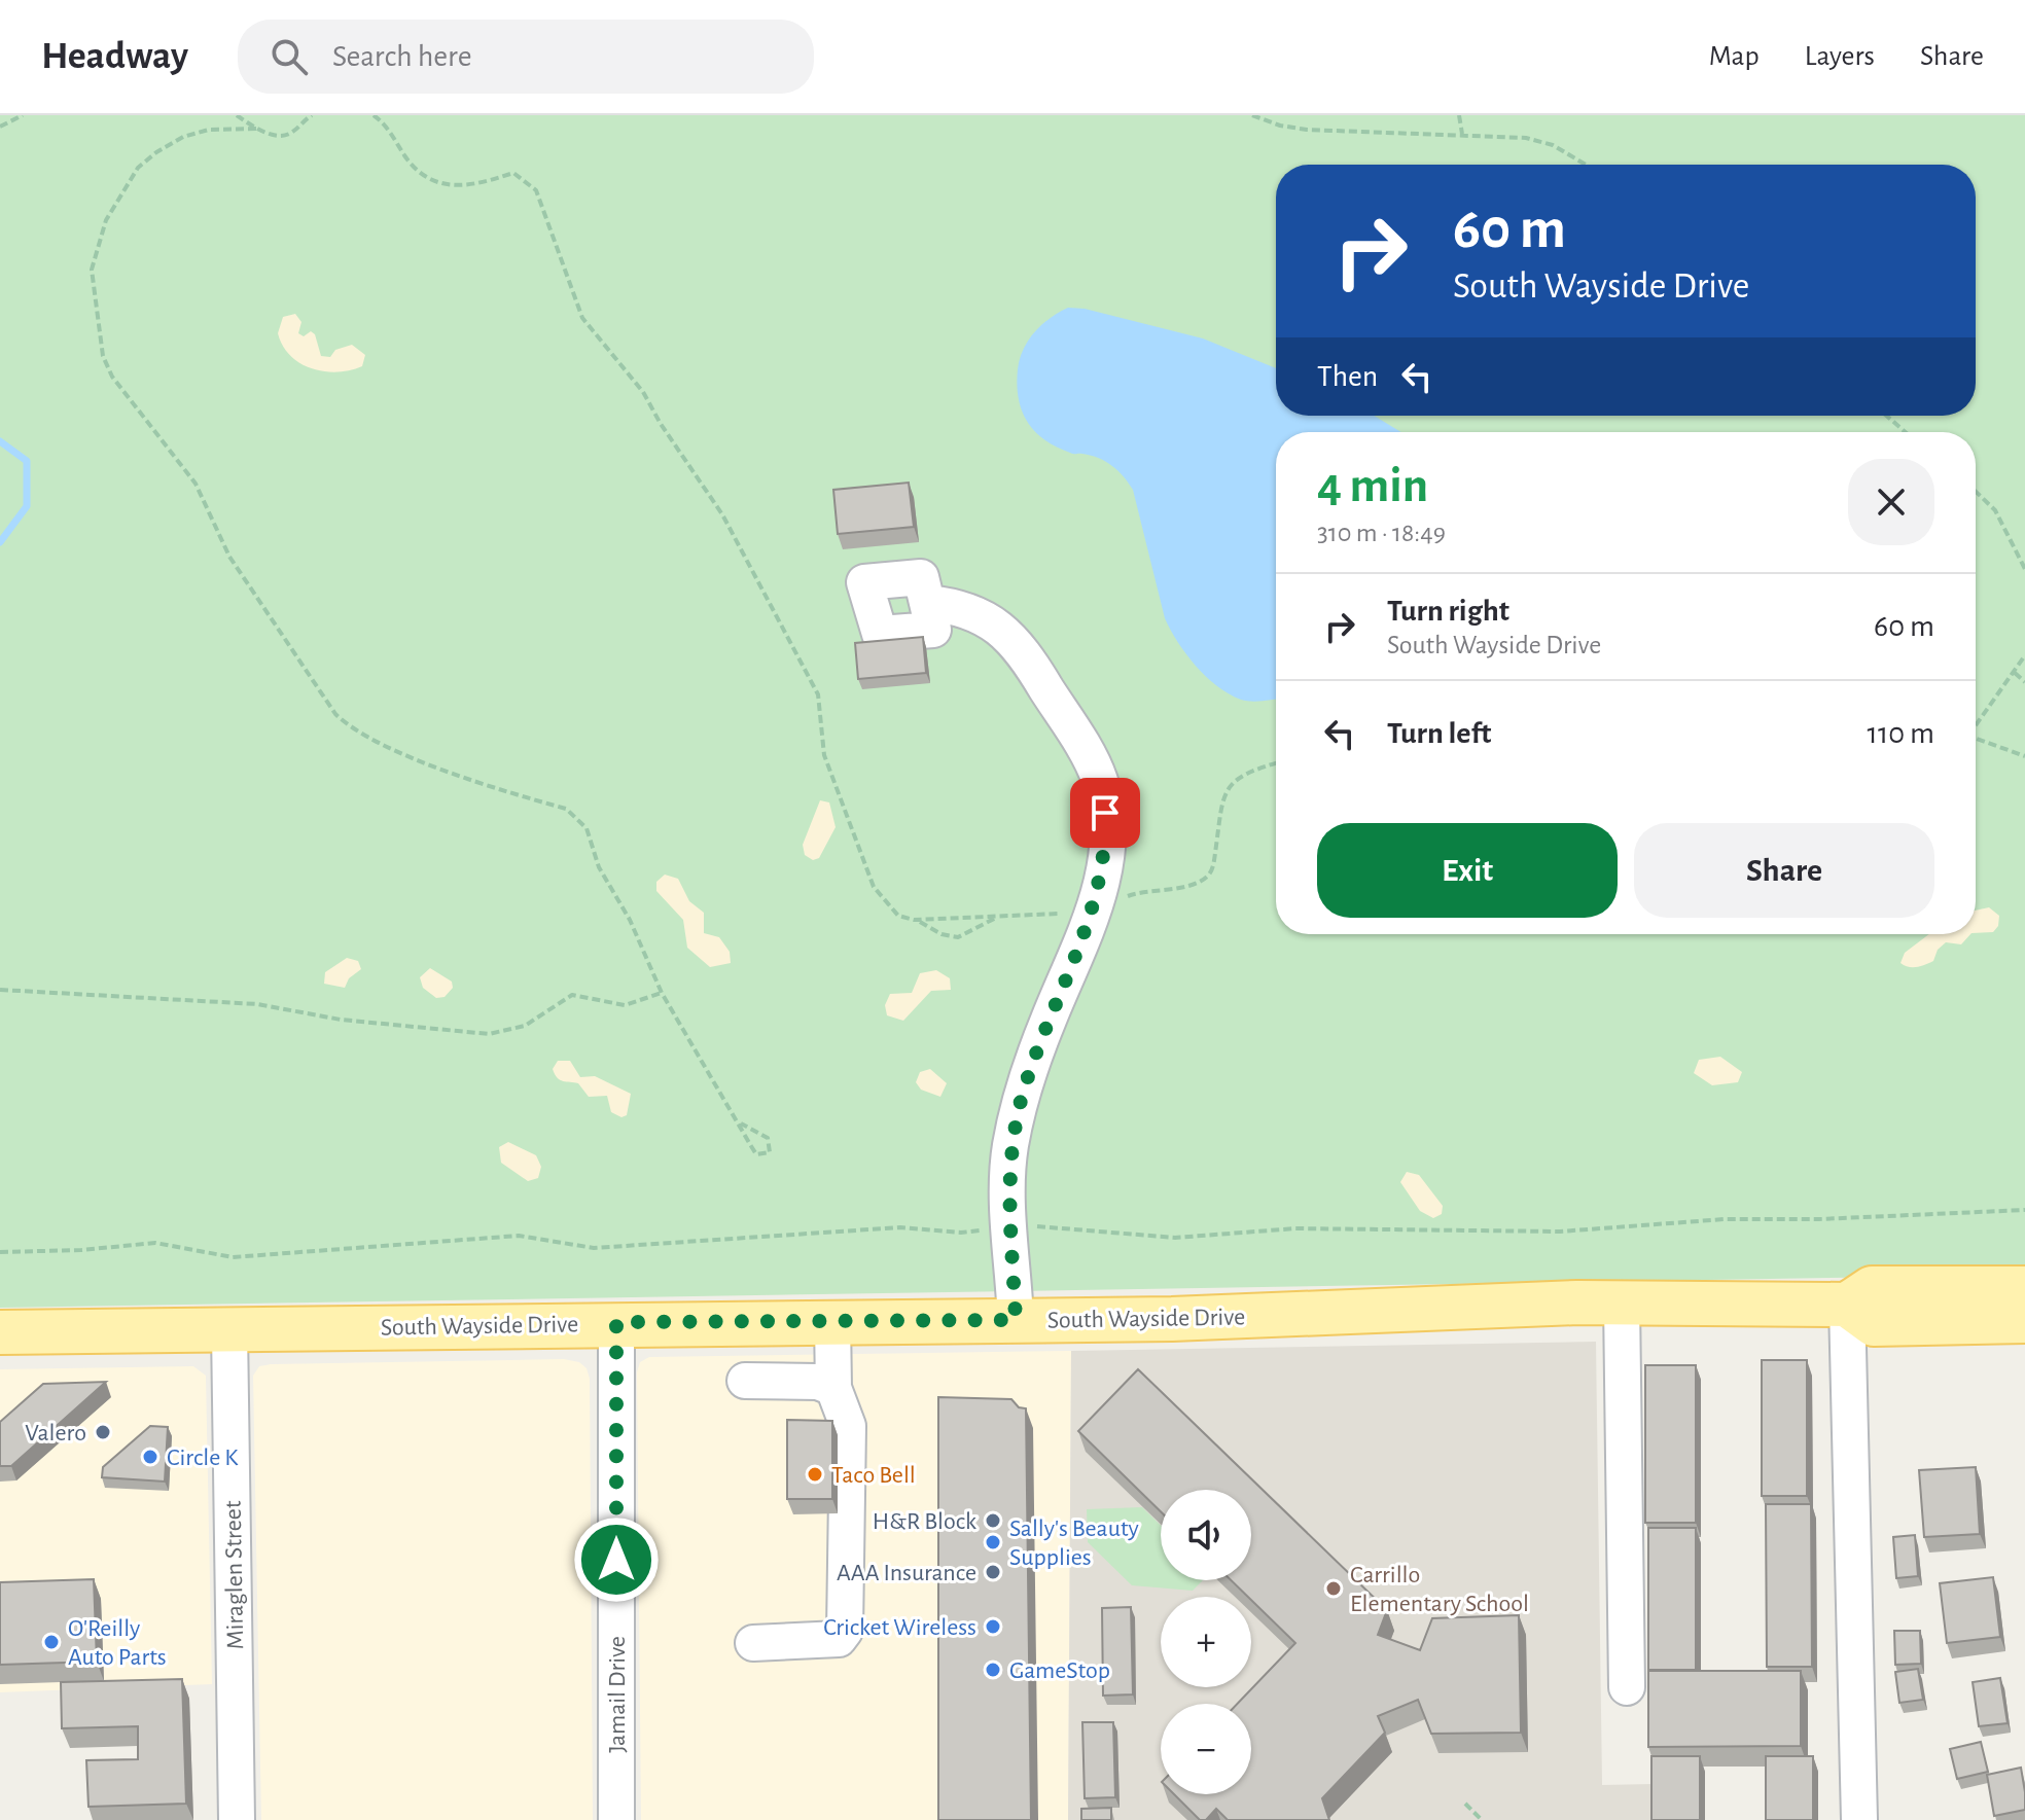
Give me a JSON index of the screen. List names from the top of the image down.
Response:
{
  "streets": {
    "main road": ["South Wayside Drive"],
    "street": ["Miraglen Street", "Jamail Drive"]
  },
  "crossings": [
    ["South Wayside Drive", "Miraglen Street"],
    ["South Wayside Drive", "Jamail Drive"]
  ],
  "places": [
    "Valero",
    "Circle K",
    "Taco Bell",
    "H&R Block",
    "Sally's Beauty Supplies",
    "AAA Insurance",
    "Carrillo Elementary School",
    "Cricket Wireless",
    "O'Reilly Auto Parts",
    "GameStop"
  ],
  "page": {
    "header": "Headway",
    "search": "Search here",
    "nav": ["Map", "Layers", "Share"],
    "turn": ["60 m", "South Wayside Drive"],
    "then": "Then",
    "heading": ["4 min", "310 m · 18:49"],
    "list": [
      {
        "name": "Turn right",
        "note": "South Wayside Drive",
        "value": "60 m"
      },
      {
        "name": "Turn left",
        "value": "110 m"
      }
    ],
    "buttons": ["Exit", "Share"],
    "map_buttons": ["+", "−"]
  }
}
